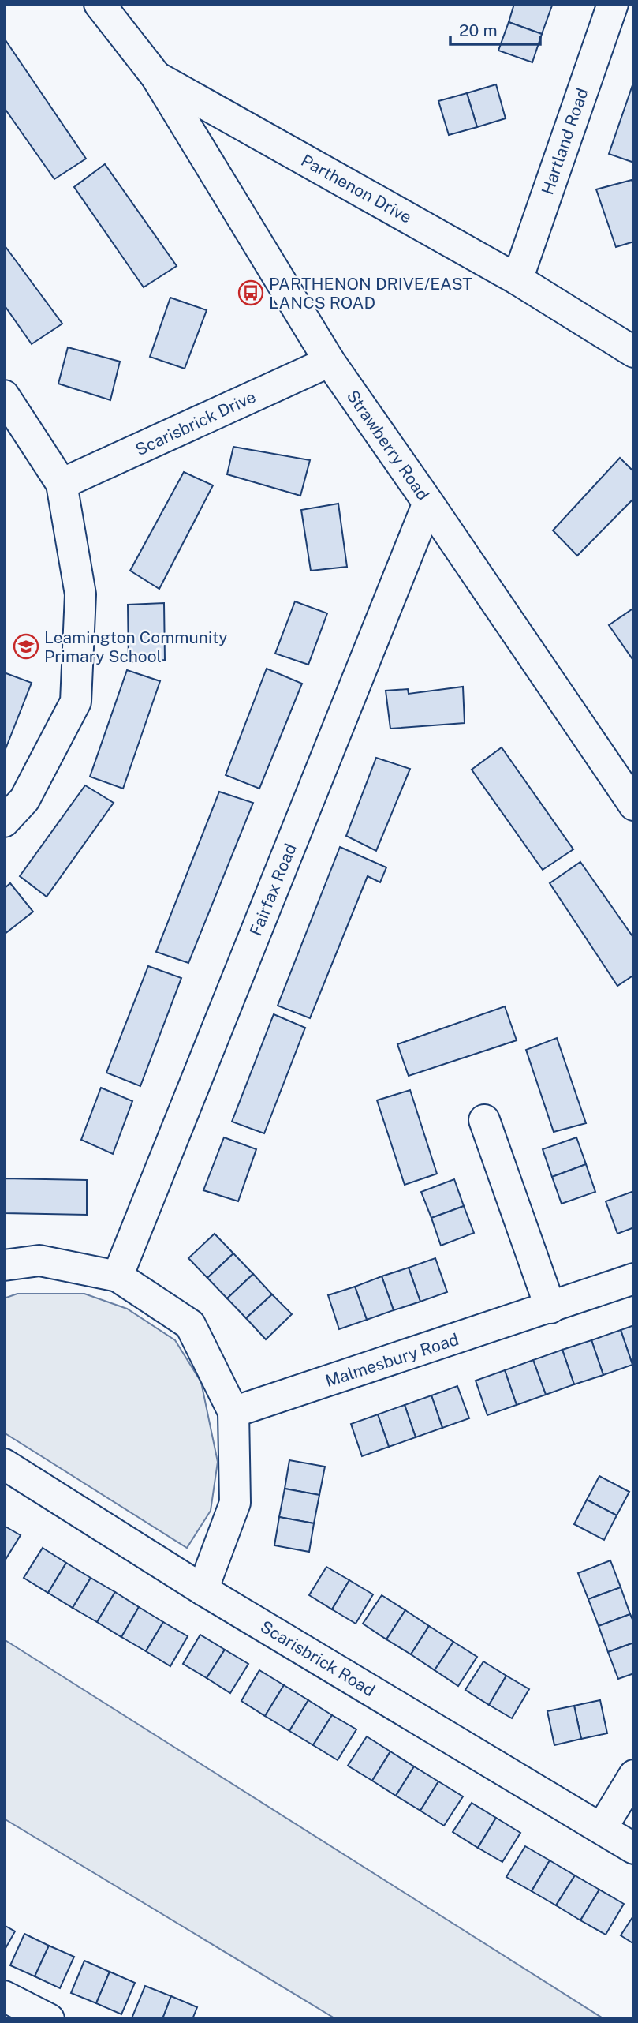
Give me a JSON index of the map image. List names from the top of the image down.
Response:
{
  "streets": {
    "street": [
      "Hartland Road",
      "Parthenon Drive",
      "Scarisbrick Drive",
      "Strawberry Road",
      "Fairfax Road",
      "Malmesbury Road",
      "Scarisbrick Road"
    ]
  },
  "crossings": [
    ["Hartland Road", "Parthenon Drive"],
    ["Parthenon Drive", "Strawberry Road"],
    ["Scarisbrick Drive", "Strawberry Road"],
    ["Strawberry Road", "Fairfax Road"]
  ],
  "places": {
    "bus stop": ["PARTHENON DRIVE/EAST LANCS ROAD"],
    "school or university": ["Leamington Community Primary School"]
  },
  "scale_bar": "20 m"
}
